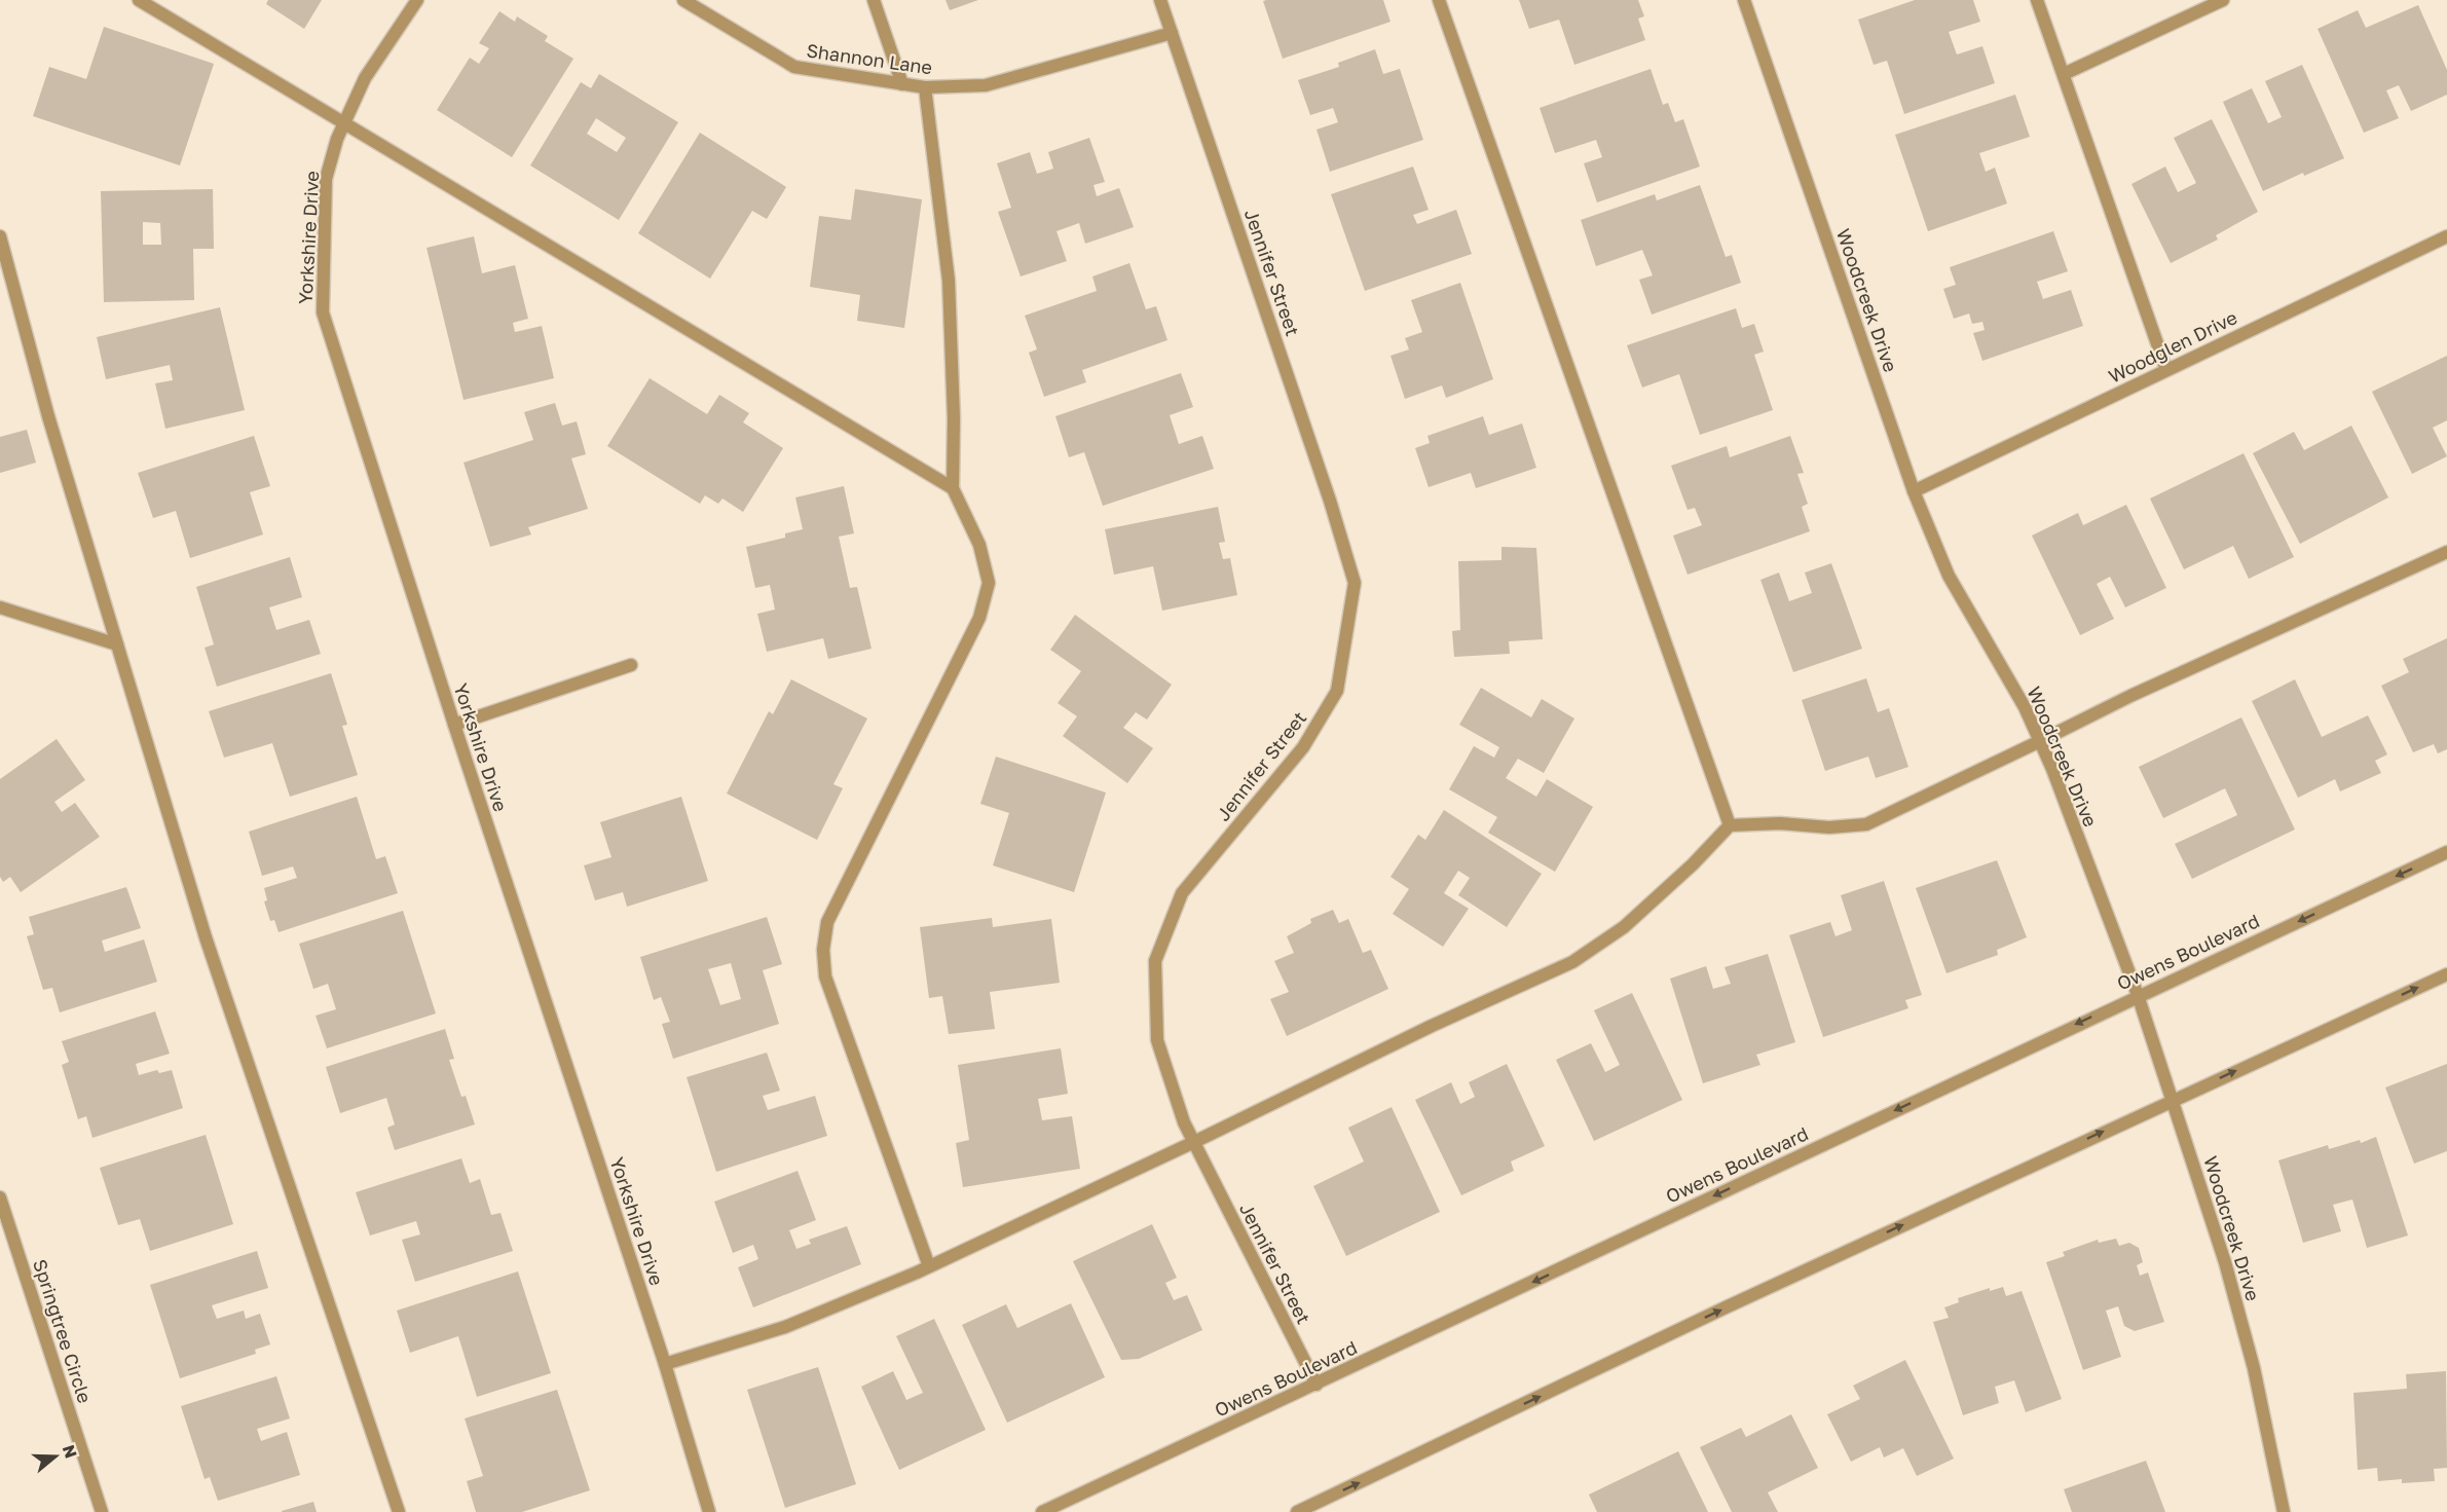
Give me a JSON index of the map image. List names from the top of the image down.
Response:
{
  "streets": {
    "street": [
      "Shannon Lane",
      "Yorkshire Drive",
      "Jennifer Street",
      "Woodcreek Drive",
      "Woodglen Drive",
      "Owens Boulevard",
      "Springtree Circle"
    ]
  },
  "crossings": [
    ["Shannon Lane", "Jennifer Street"],
    ["Jennifer Street", "Owens Boulevard"],
    ["Woodcreek Drive", "Woodglen Drive"],
    ["Woodcreek Drive", "Owens Boulevard"]
  ],
  "north": "right"
}
